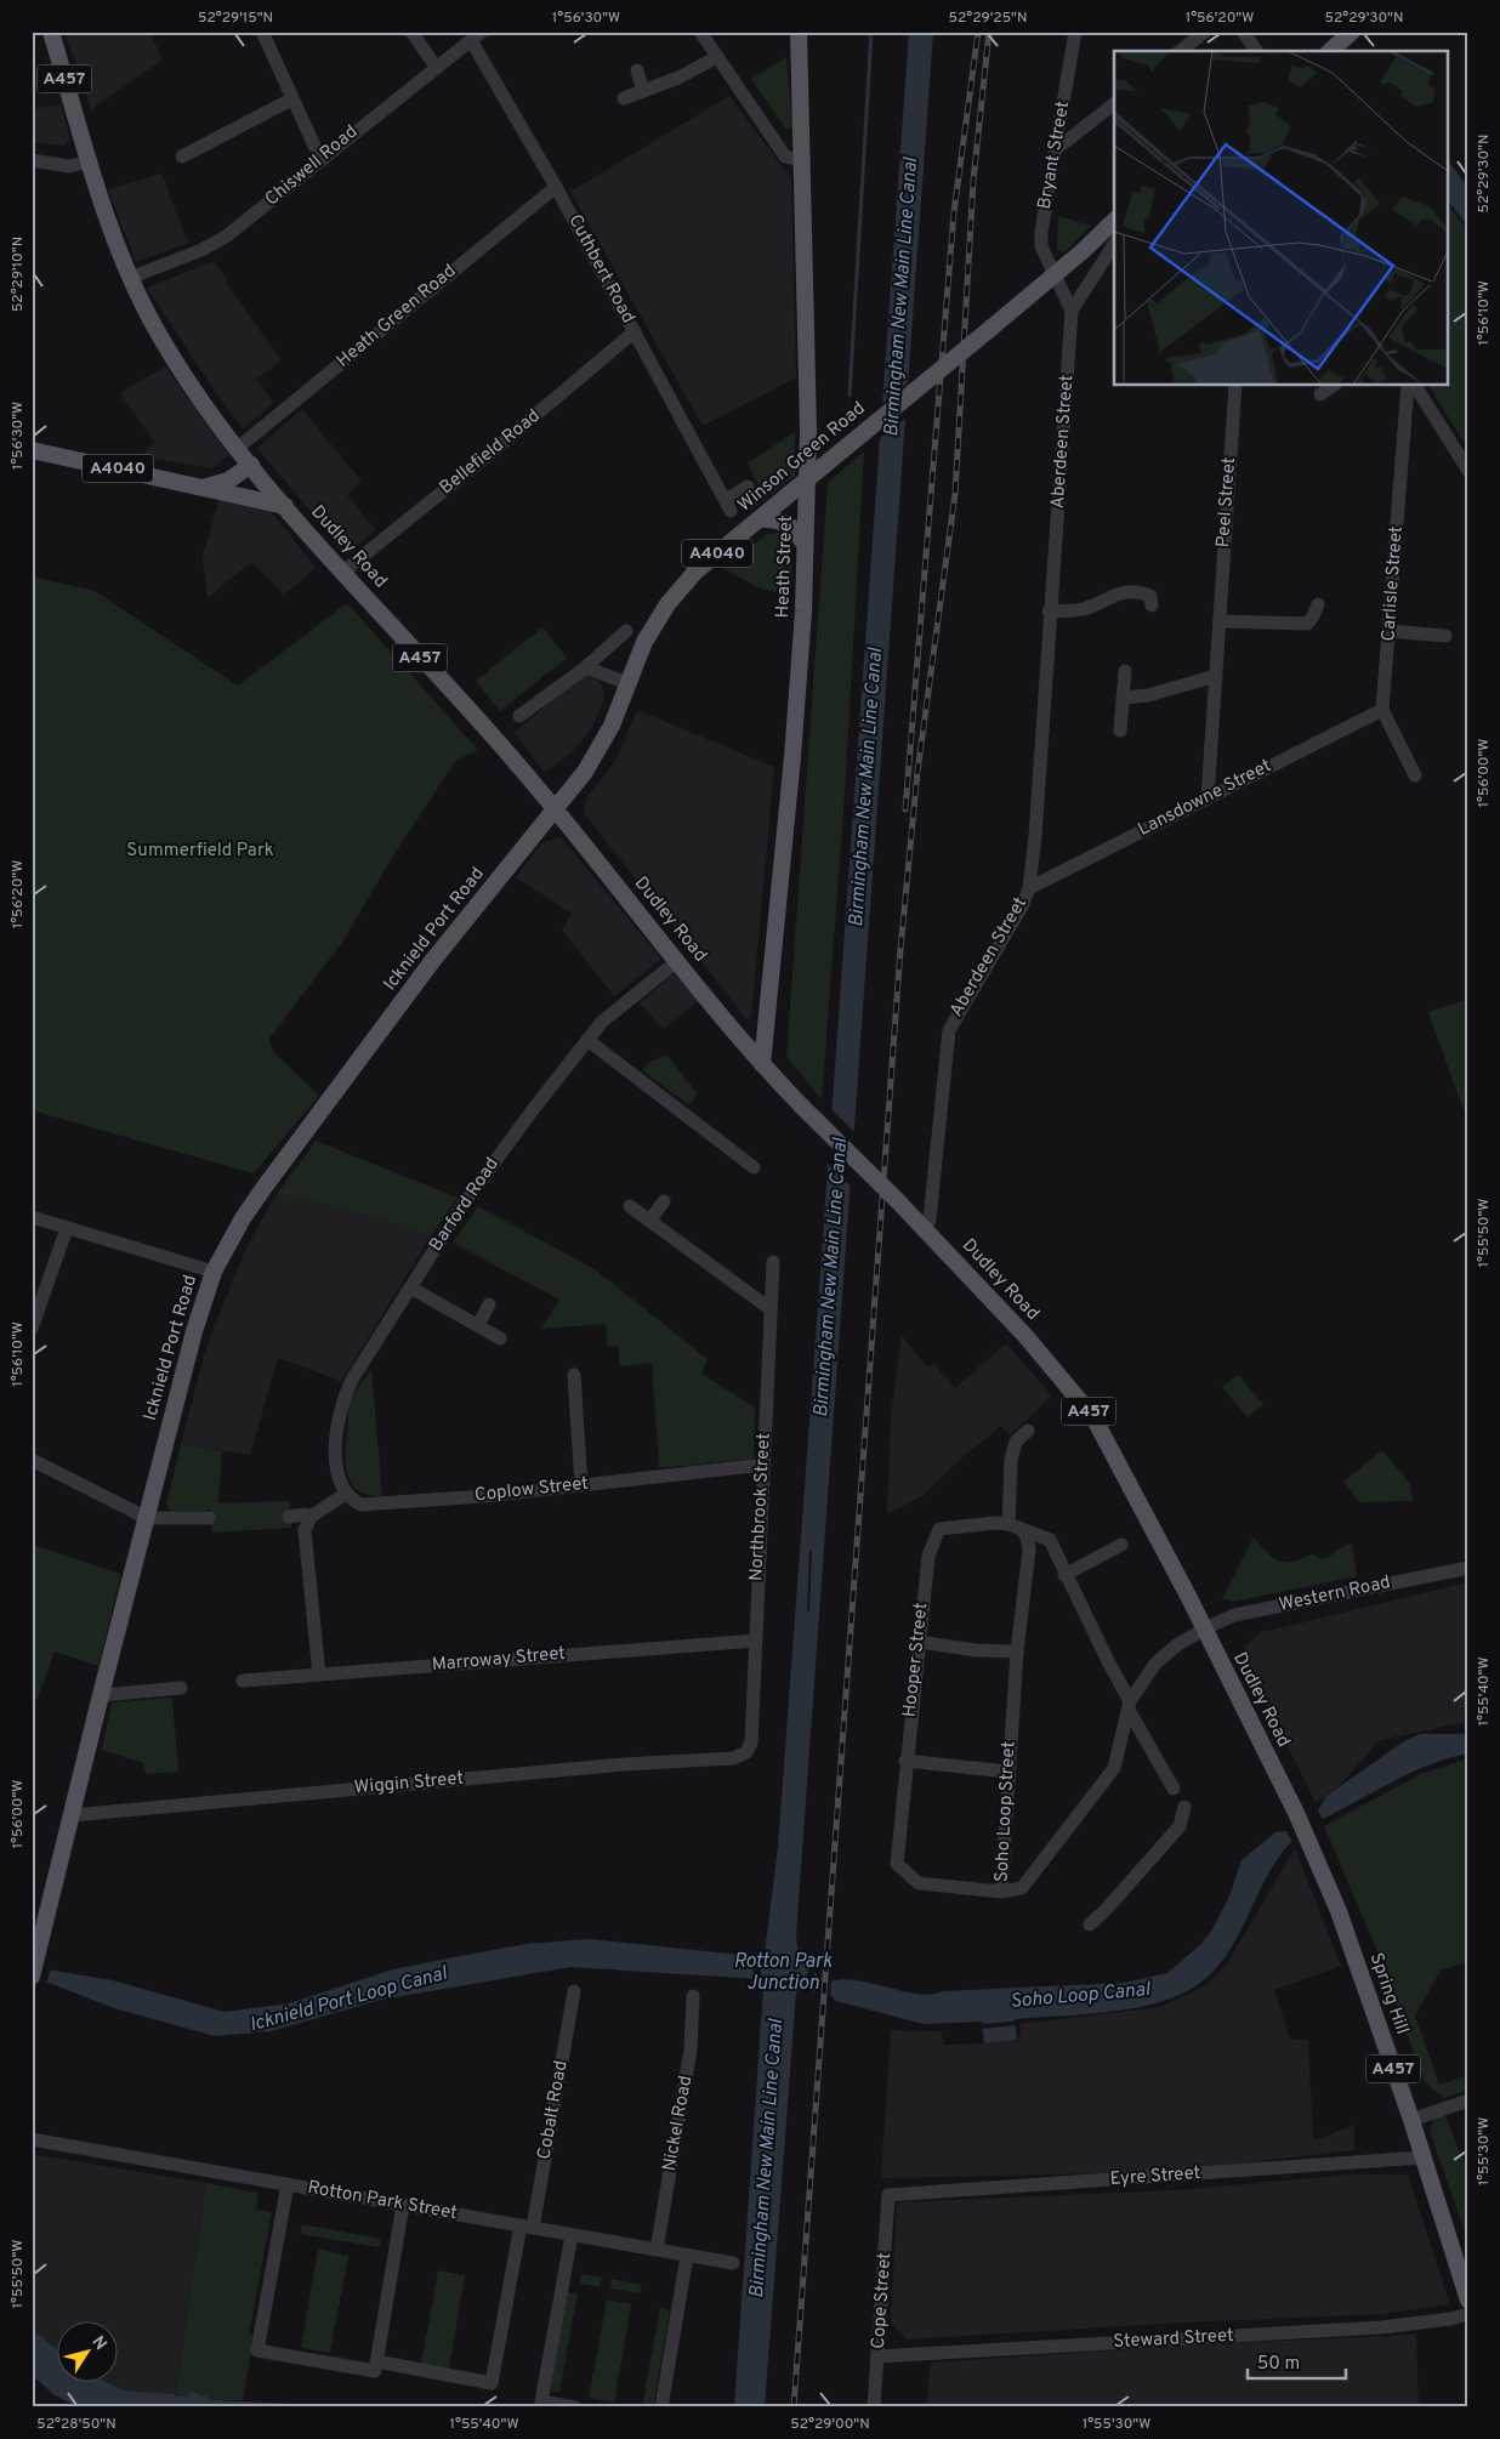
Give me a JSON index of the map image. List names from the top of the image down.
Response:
{
  "streets": {
    "main road": [
      "A457",
      "Winson Green Road",
      "A4040",
      "Dudley Road",
      "Heath Street",
      "Icknield Port Road",
      "Spring Hill"
    ],
    "street": [
      "Bryant Street",
      "Chiswell Road",
      "Cuthbert Road",
      "Heath Green Road",
      "Aberdeen Street",
      "Bellefield Road",
      "Peel Street",
      "Carlisle Street",
      "Lansdowne Street",
      "Barford Road",
      "Coplow Street",
      "Northbrook Street",
      "Western Road",
      "Marroway Street",
      "Hooper Street",
      "Wiggin Street",
      "Soho Loop Street",
      "Cobalt Road",
      "Nickel Road",
      "Eyre Street",
      "Rotton Park Street",
      "Cope Street",
      "Steward Street"
    ]
  },
  "crossings": [
    ["Bryant Street", "Aberdeen Street"],
    ["Bryant Street", "Winson Green Road"],
    ["Chiswell Road", "Cuthbert Road"],
    ["Chiswell Road", "Dudley Road"],
    ["Cuthbert Road", "Heath Green Road"],
    ["Cuthbert Road", "Bellefield Road"],
    ["Heath Green Road", "Dudley Road"],
    ["Aberdeen Street", "Winson Green Road"],
    ["Aberdeen Street", "Dudley Road"],
    ["Aberdeen Street", "Lansdowne Street"],
    ["Bellefield Road", "Dudley Road"],
    ["Winson Green Road", "Dudley Road"],
    ["Winson Green Road", "Heath Street"],
    ["Winson Green Road", "Icknield Port Road"],
    ["A4040", "Dudley Road"],
    ["Peel Street", "Lansdowne Street"],
    ["Dudley Road", "Heath Street"],
    ["Dudley Road", "Icknield Port Road"],
    ["Dudley Road", "Barford Road"],
    ["Dudley Road", "Western Road"],
    ["Dudley Road", "Spring Hill"],
    ["Carlisle Street", "Lansdowne Street"],
    ["Icknield Port Road", "Wiggin Street"],
    ["Barford Road", "Coplow Street"],
    ["Coplow Street", "Northbrook Street"],
    ["Northbrook Street", "Marroway Street"],
    ["Northbrook Street", "Wiggin Street"],
    ["Western Road", "Hooper Street"],
    ["Western Road", "Soho Loop Street"],
    ["Hooper Street", "Soho Loop Street"],
    ["Spring Hill", "Eyre Street"],
    ["Cobalt Road", "Rotton Park Street"],
    ["Nickel Road", "Rotton Park Street"],
    ["Eyre Street", "Cope Street"],
    ["Cope Street", "Steward Street"]
  ],
  "water": [
    "Birmingham New Main Line Canal",
    "Rotton Park Junction",
    "Soho Loop Canal",
    "Icknield Port Loop Canal"
  ],
  "parks": ["Summerfield Park"],
  "scale_bar": "50 m",
  "north": "top right",
  "coordinates": [
    "52°29'15\"N",
    "1°56'30\"W",
    "52°29'25\"N",
    "1°56'20\"W",
    "52°29'30\"N",
    "52°29'10\"N",
    "1°56'10\"W",
    "1°56'00\"W",
    "1°55'50\"W",
    "1°55'40\"W",
    "1°55'30\"W",
    "52°28'50\"N",
    "52°29'00\"N"
  ]
}
